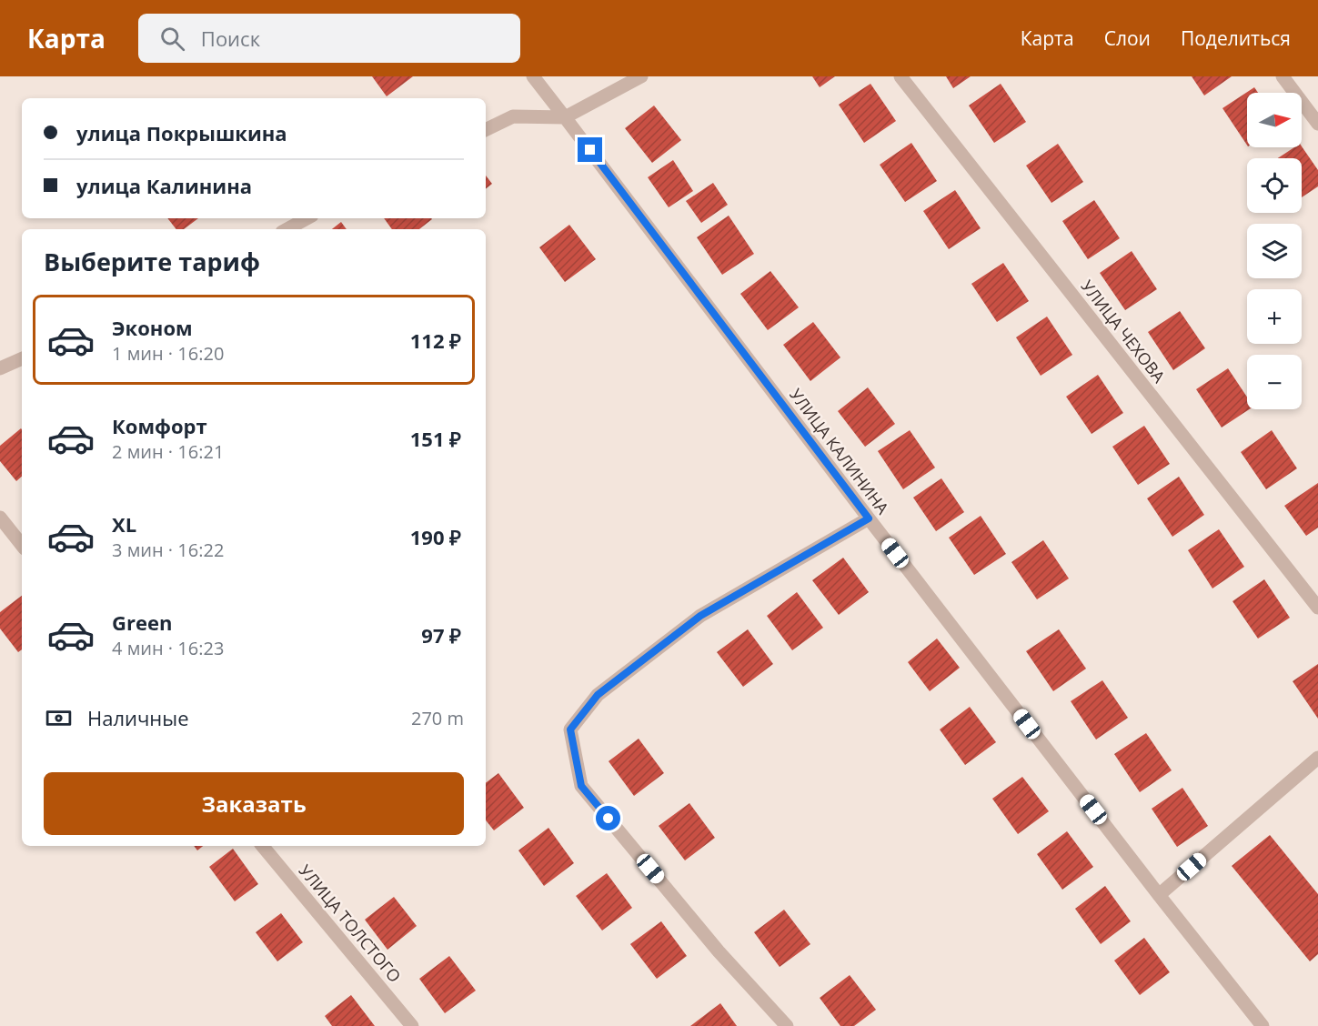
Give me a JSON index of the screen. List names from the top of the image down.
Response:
{
  "streets": {
    "street": ["УЛИЦА ЧЕХОВА", "УЛИЦА КАЛИНИНА", "УЛИЦА ТОЛСТОГО"]
  },
  "north": "right",
  "page": {
    "header": "Карта",
    "search": "Поиск",
    "nav": ["Карта", "Слои", "Поделиться"],
    "map_buttons": ["+", "−"],
    "banner": ["улица Покрышкина", "улица Калинина"],
    "heading": "Выберите тариф",
    "list": [
      {
        "name": "Эконом",
        "note": "1 мин · 16:20",
        "value": "112 ₽"
      },
      {
        "name": "Комфорт",
        "note": "2 мин · 16:21",
        "value": "151 ₽"
      },
      {
        "name": "XL",
        "note": "3 мин · 16:22",
        "value": "190 ₽"
      },
      {
        "name": "Green",
        "note": "4 мин · 16:23",
        "value": "97 ₽"
      }
    ],
    "pay": ["Наличные", "270 m"],
    "buttons": "Заказать"
  }
}
